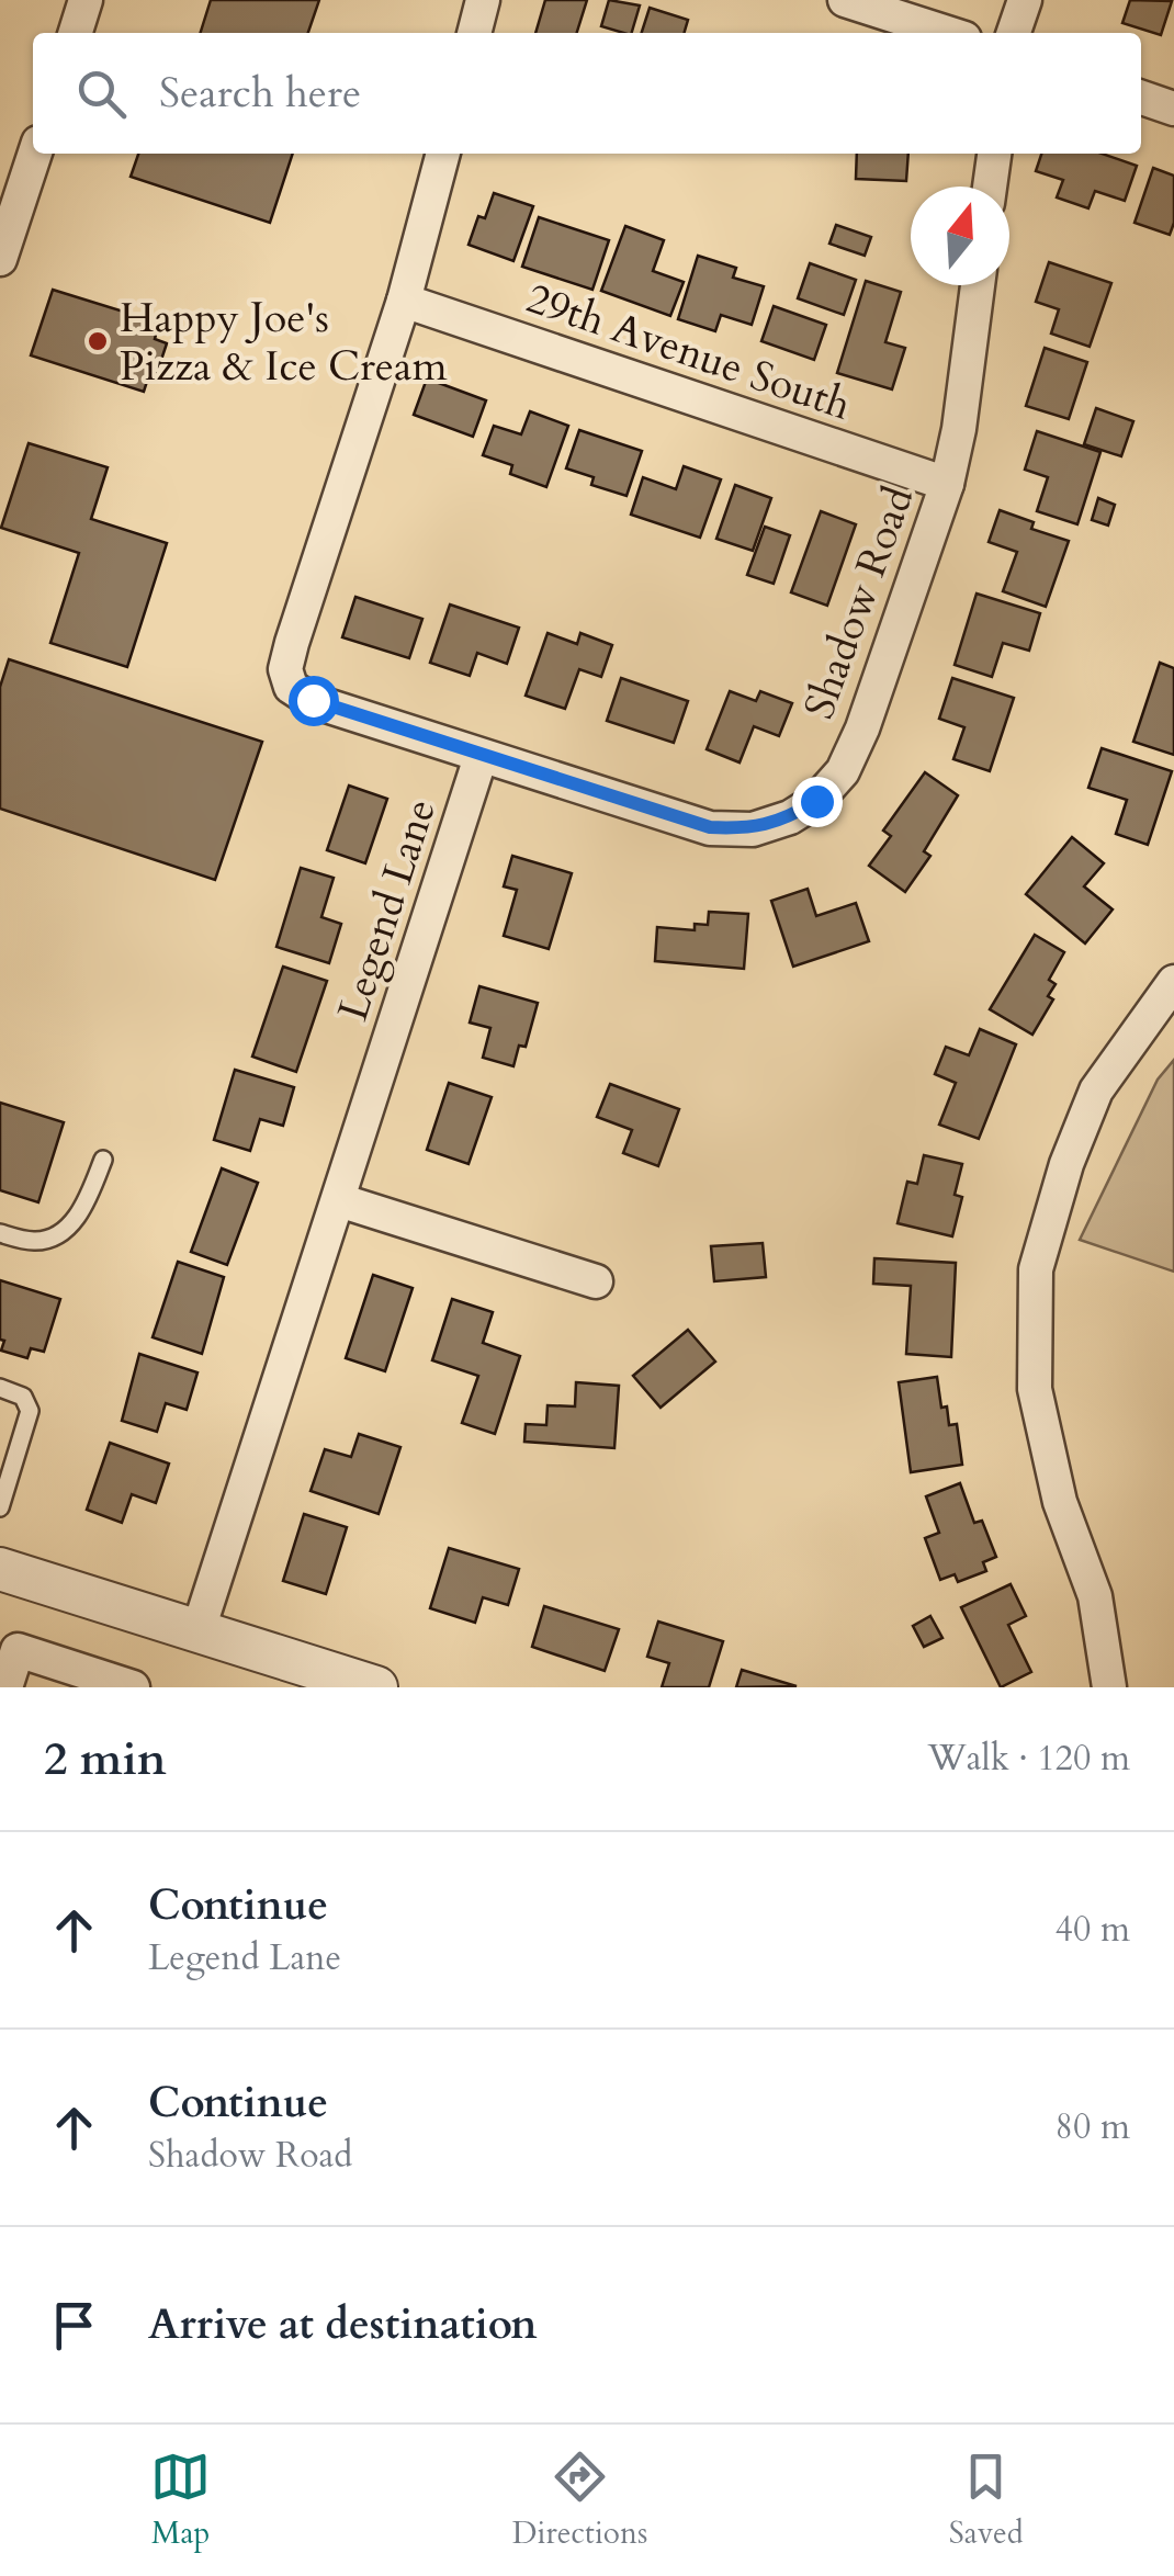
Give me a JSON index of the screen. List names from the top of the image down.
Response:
{
  "streets": {
    "street": ["29th Avenue South", "Shadow Road", "Legend Lane"]
  },
  "crossings": [
    ["29th Avenue South", "Shadow Road"],
    ["29th Avenue South", "Legend Lane"],
    ["Shadow Road", "Legend Lane"]
  ],
  "places": ["Happy Joe's Pizza & Ice Cream"],
  "north": "top",
  "page": {
    "search": "Search here",
    "heading": ["2 min", "Walk · 120 m"],
    "list": [
      ["Continue", "Legend Lane", "40 m"],
      ["Continue", "Shadow Road", "80 m"],
      "Arrive at destination"
    ],
    "nav": ["Map", "Directions", "Saved"]
  }
}
